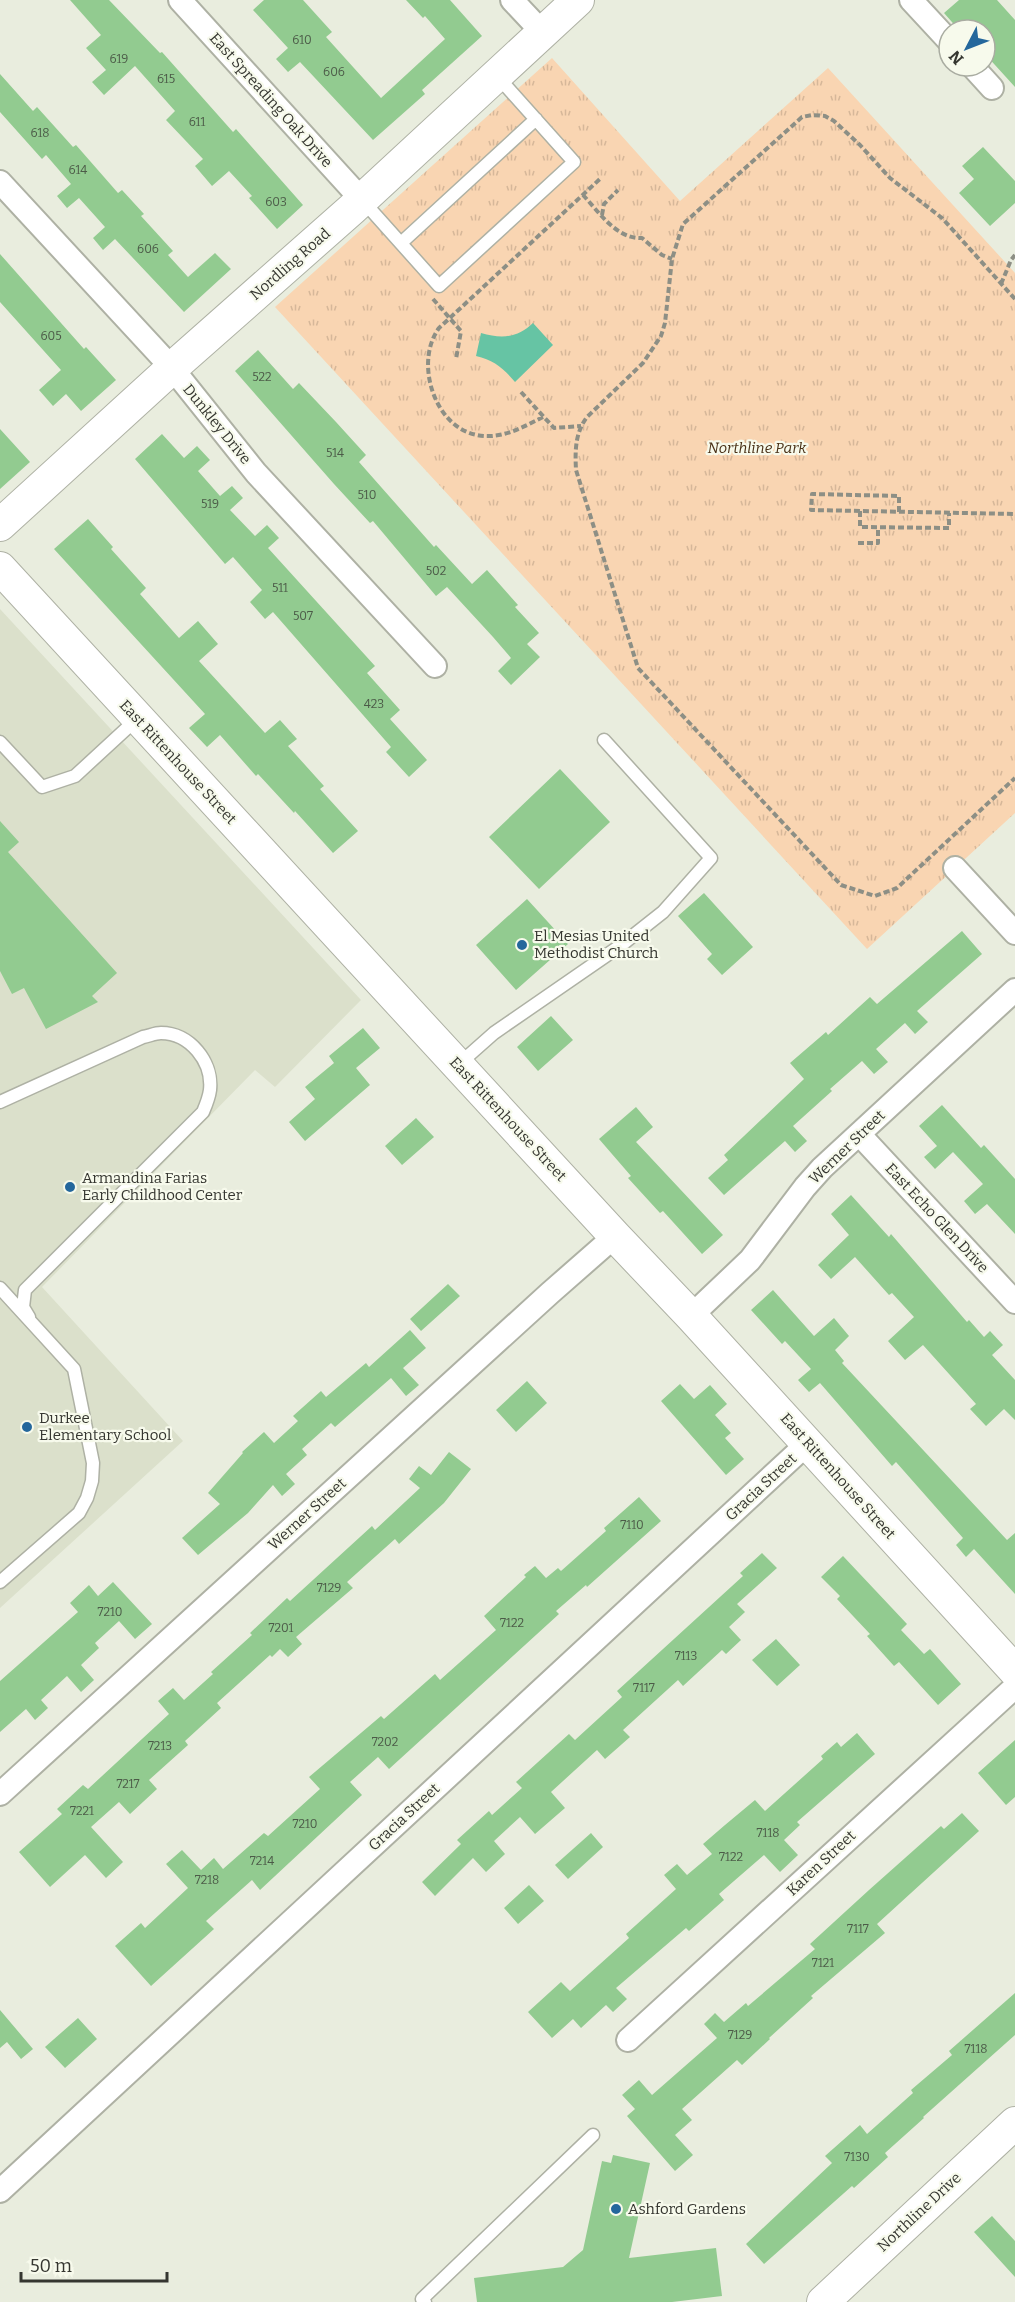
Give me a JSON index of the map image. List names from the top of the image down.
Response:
{
  "streets": {
    "street": [
      "East Spreading Oak Drive",
      "Nordling Road",
      "Dunkley Drive",
      "East Rittenhouse Street",
      "Werner Street",
      "East Echo Glen Drive",
      "Gracia Street",
      "Karen Street",
      "Northline Drive"
    ]
  },
  "crossings": [
    ["East Spreading Oak Drive", "Nordling Road"],
    ["Nordling Road", "Dunkley Drive"],
    ["East Rittenhouse Street", "Werner Street"],
    ["East Rittenhouse Street", "Gracia Street"],
    ["Werner Street", "East Echo Glen Drive"]
  ],
  "parks": ["Northline Park"],
  "places": [
    "El Mesias United Methodist Church",
    "Armandina Farias Early Childhood Center",
    "Durkee Elementary School",
    "Ashford Gardens"
  ],
  "house_numbers": [
    "610",
    "619",
    "606",
    "615",
    "611",
    "618",
    "614",
    "603",
    "606",
    "605",
    "522",
    "514",
    "510",
    "519",
    "502",
    "511",
    "507",
    "423",
    "7110",
    "7129",
    "7210",
    "7122",
    "7201",
    "7113",
    "7117",
    "7202",
    "7213",
    "7217",
    "7221",
    "7210",
    "7118",
    "7122",
    "7214",
    "7218",
    "7117",
    "7121",
    "7129",
    "7118",
    "7130"
  ],
  "scale_bar": "50 m",
  "north": "bottom left"
}
